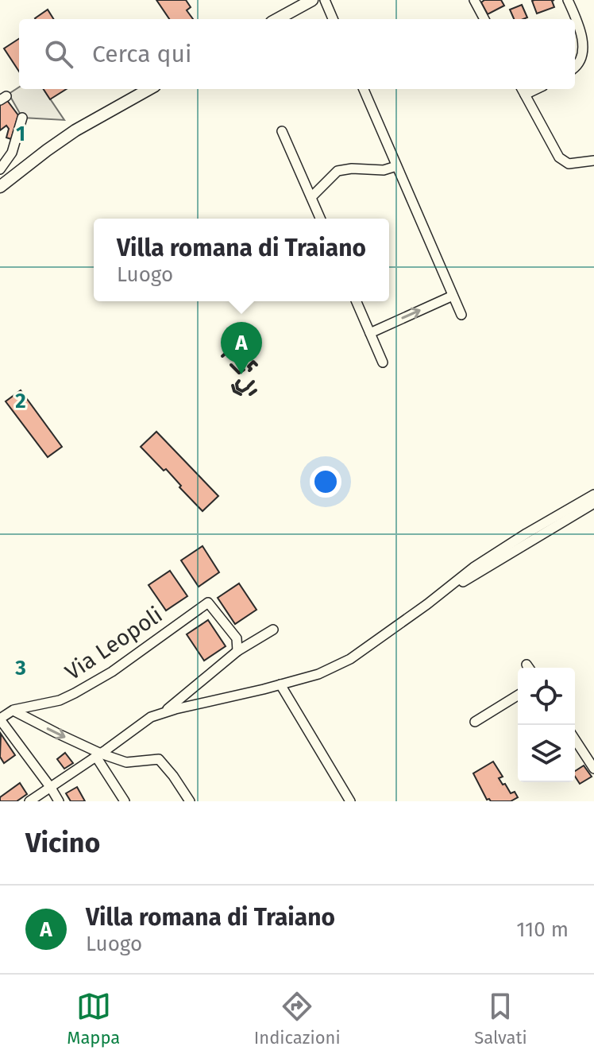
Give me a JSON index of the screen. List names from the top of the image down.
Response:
{
  "streets": {
    "street": ["Via Leopoli"]
  },
  "page": {
    "search": "Cerca qui",
    "popup": ["Villa romana di Traiano", "Luogo"],
    "pins": "A",
    "heading": "Vicino",
    "list": [
      {
        "mark": "A",
        "name": "Villa romana di Traiano",
        "note": "Luogo",
        "value": "110 m"
      }
    ],
    "nav": ["Mappa", "Indicazioni", "Salvati"]
  },
  "grid": {
    "rows": ["1", "2", "3"]
  }
}
